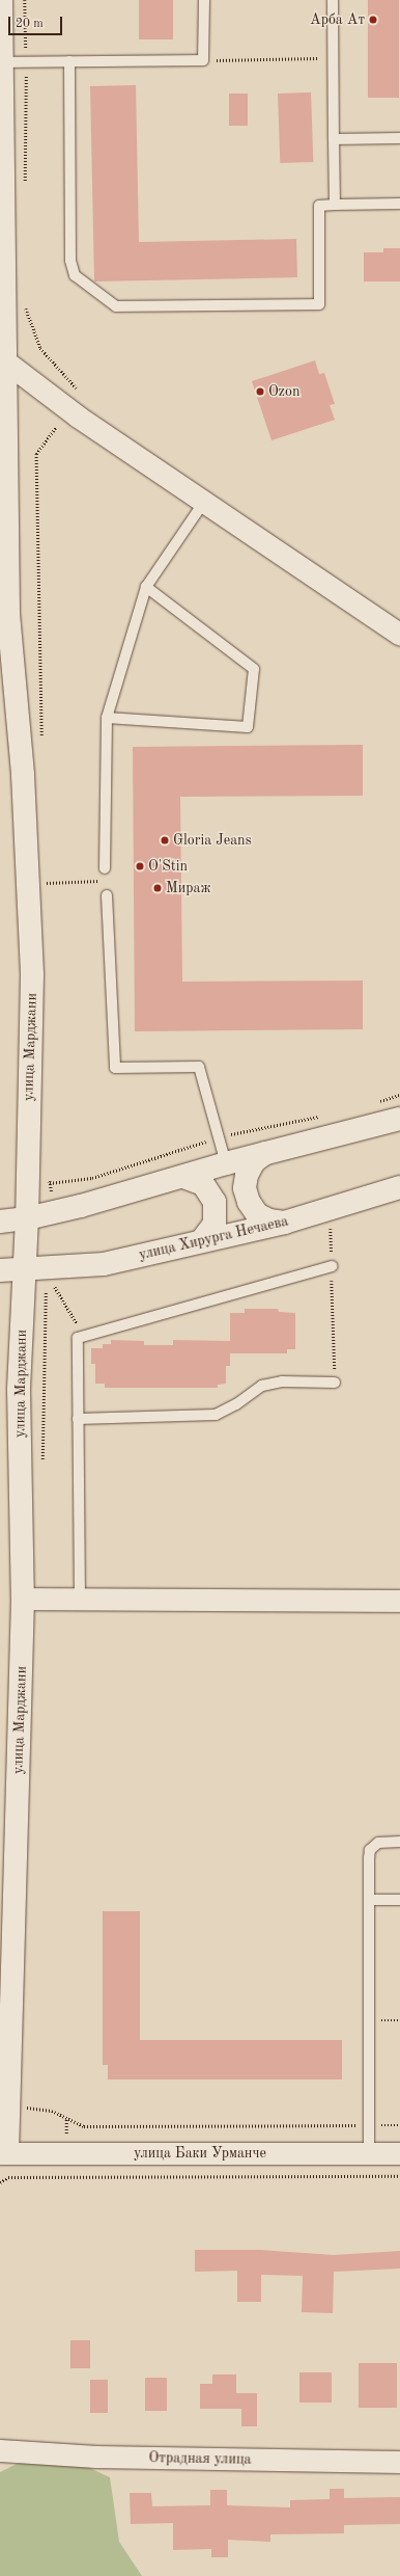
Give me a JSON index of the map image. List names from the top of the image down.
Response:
{
  "streets": {
    "street": [
      "улица Марджани",
      "улица Хирурга Нечаева",
      "улица Баки Урманче",
      "Отрадная улица"
    ]
  },
  "crossings": [
    ["улица Марджани", "улица Хирурга Нечаева"],
    ["улица Марджани", "улица Баки Урманче"]
  ],
  "places": [
    "Арба Ат",
    "Ozon",
    "Gloria Jeans",
    "O'Stin",
    "Мираж"
  ],
  "scale_bar": "20 m"
}
